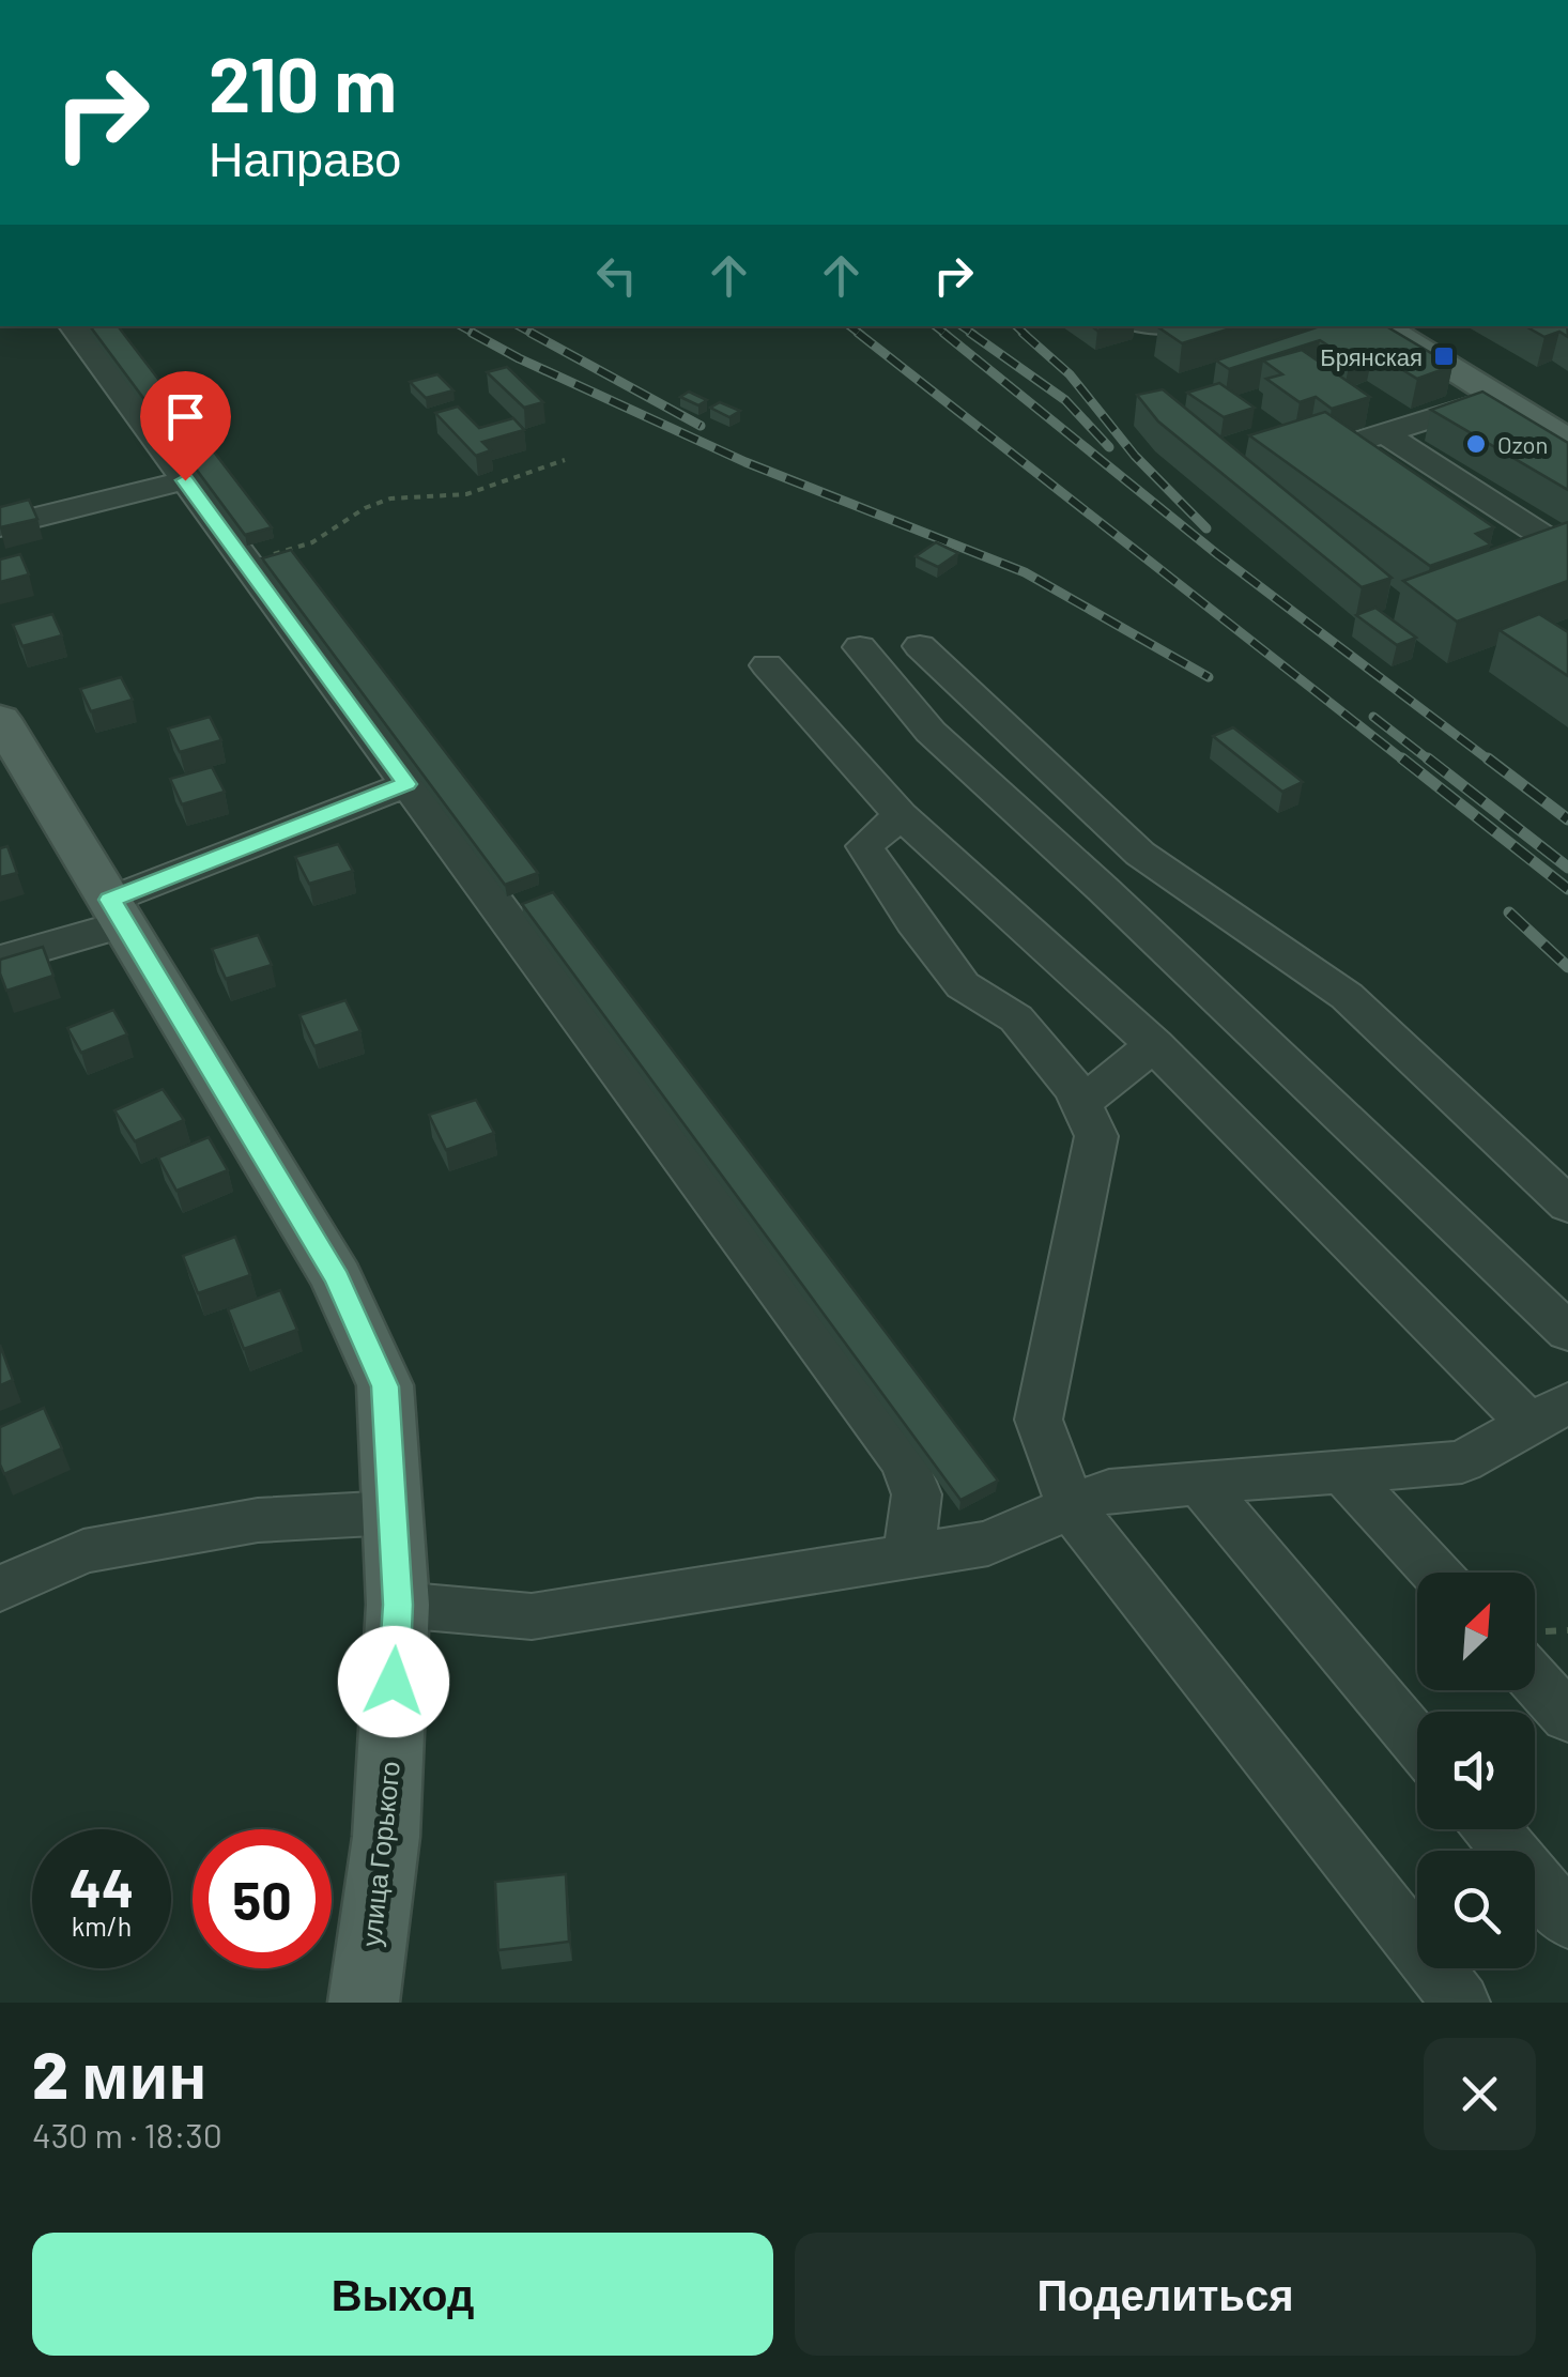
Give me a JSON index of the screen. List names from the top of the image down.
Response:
{
  "streets": {
    "main road": ["улица Горького"]
  },
  "places": {
    "transit": ["Брянская"],
    "other": ["Ozon"]
  },
  "north": "top right",
  "page": {
    "turn": ["210 m", "Направо"],
    "speed": "44 km/h",
    "limit": "50",
    "heading": ["2 мин", "430 m · 18:30"],
    "buttons": ["Выход", "Поделиться"]
  }
}
